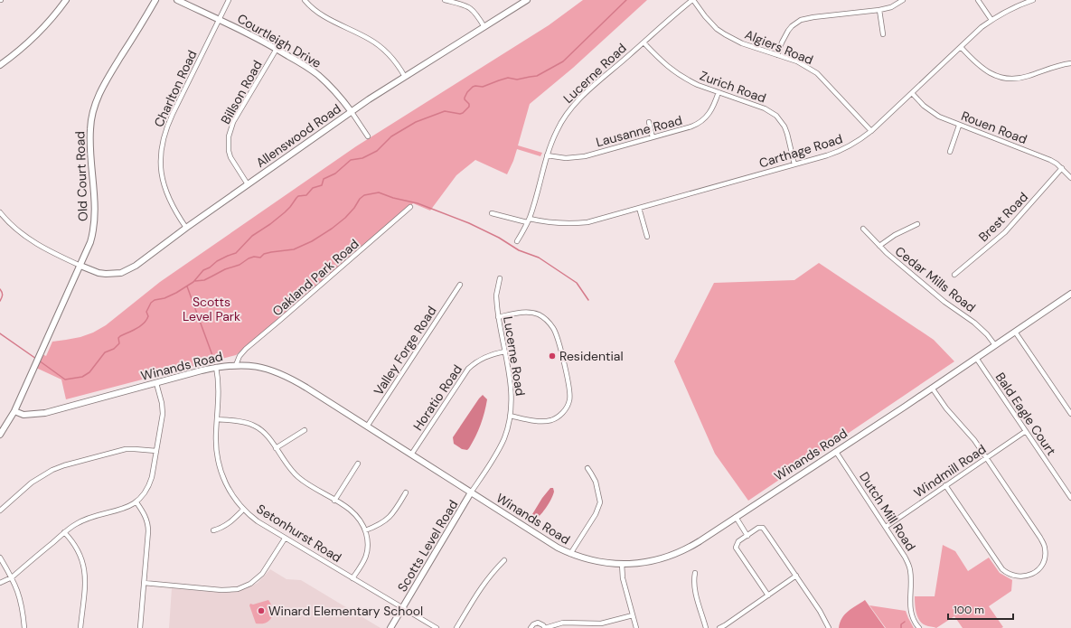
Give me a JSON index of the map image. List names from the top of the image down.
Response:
{
  "streets": {
    "street": [
      "Courtleigh Drive",
      "Algiers Road",
      "Lucerne Road",
      "Zurich Road",
      "Charlton Road",
      "Billson Road",
      "Rouen Road",
      "Lausanne Road",
      "Allenswood Road",
      "Carthage Road",
      "Old Court Road",
      "Brest Road",
      "Oakland Park Road",
      "Cedar Mills Road",
      "Valley Forge Road",
      "Winands Road",
      "Horatio Road",
      "Bald Eagle Court",
      "Windmill Road",
      "Dutch Mill Road",
      "Setonhurst Road",
      "Scotts Level Road"
    ]
  },
  "crossings": [
    ["Courtleigh Drive", "Charlton Road"],
    ["Courtleigh Drive", "Billson Road"],
    ["Courtleigh Drive", "Allenswood Road"],
    ["Algiers Road", "Lucerne Road"],
    ["Algiers Road", "Carthage Road"],
    ["Lucerne Road", "Zurich Road"],
    ["Lucerne Road", "Lausanne Road"],
    ["Lucerne Road", "Carthage Road"],
    ["Lucerne Road", "Winands Road"],
    ["Lucerne Road", "Horatio Road"],
    ["Lucerne Road", "Scotts Level Road"],
    ["Zurich Road", "Lausanne Road"],
    ["Zurich Road", "Carthage Road"],
    ["Charlton Road", "Allenswood Road"],
    ["Billson Road", "Allenswood Road"],
    ["Rouen Road", "Carthage Road"],
    ["Rouen Road", "Brest Road"],
    ["Allenswood Road", "Old Court Road"],
    ["Old Court Road", "Winands Road"],
    ["Oakland Park Road", "Winands Road"],
    ["Cedar Mills Road", "Winands Road"],
    ["Valley Forge Road", "Winands Road"],
    ["Winands Road", "Horatio Road"],
    ["Winands Road", "Bald Eagle Court"],
    ["Winands Road", "Dutch Mill Road"],
    ["Winands Road", "Setonhurst Road"],
    ["Winands Road", "Scotts Level Road"],
    ["Bald Eagle Court", "Windmill Road"],
    ["Windmill Road", "Dutch Mill Road"],
    ["Setonhurst Road", "Scotts Level Road"]
  ],
  "parks": ["Scotts Level Park"],
  "places": ["Residential", "Winard Elementary School"],
  "scale_bar": "100 m"
}
